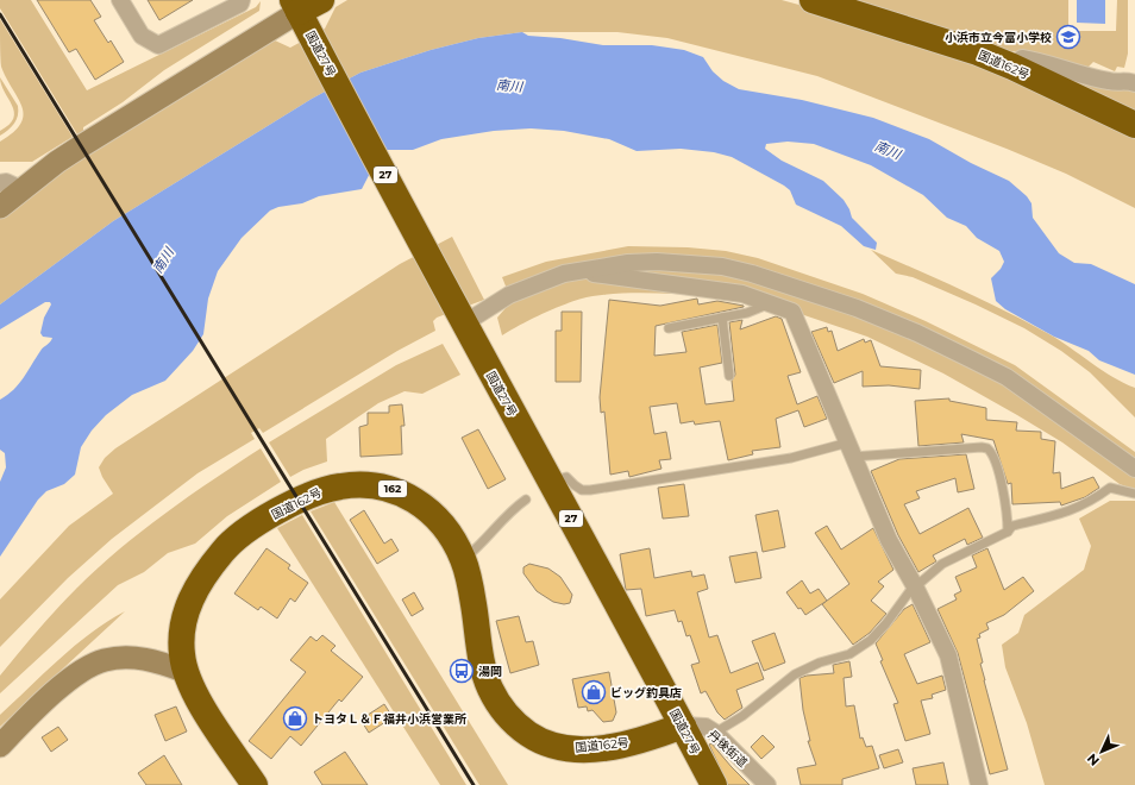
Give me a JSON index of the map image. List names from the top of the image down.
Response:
{
  "streets": {
    "highway": [
      "国道27号",
      "国道162号",
      "27",
      "162"
    ],
    "street": ["丹後街道"]
  },
  "crossings": [
    ["国道27号", "国道162号"],
    ["国道27号", "丹後街道"],
    ["国道162号", "丹後街道"]
  ],
  "water": ["南川"],
  "places": {
    "school or university": ["小浜市立今富小学校"],
    "bus stop": ["湯岡"],
    "shop": ["ビッグ釣具店", "トヨタＬ＆Ｆ福井小浜営業所"]
  },
  "north": "bottom left"
}
